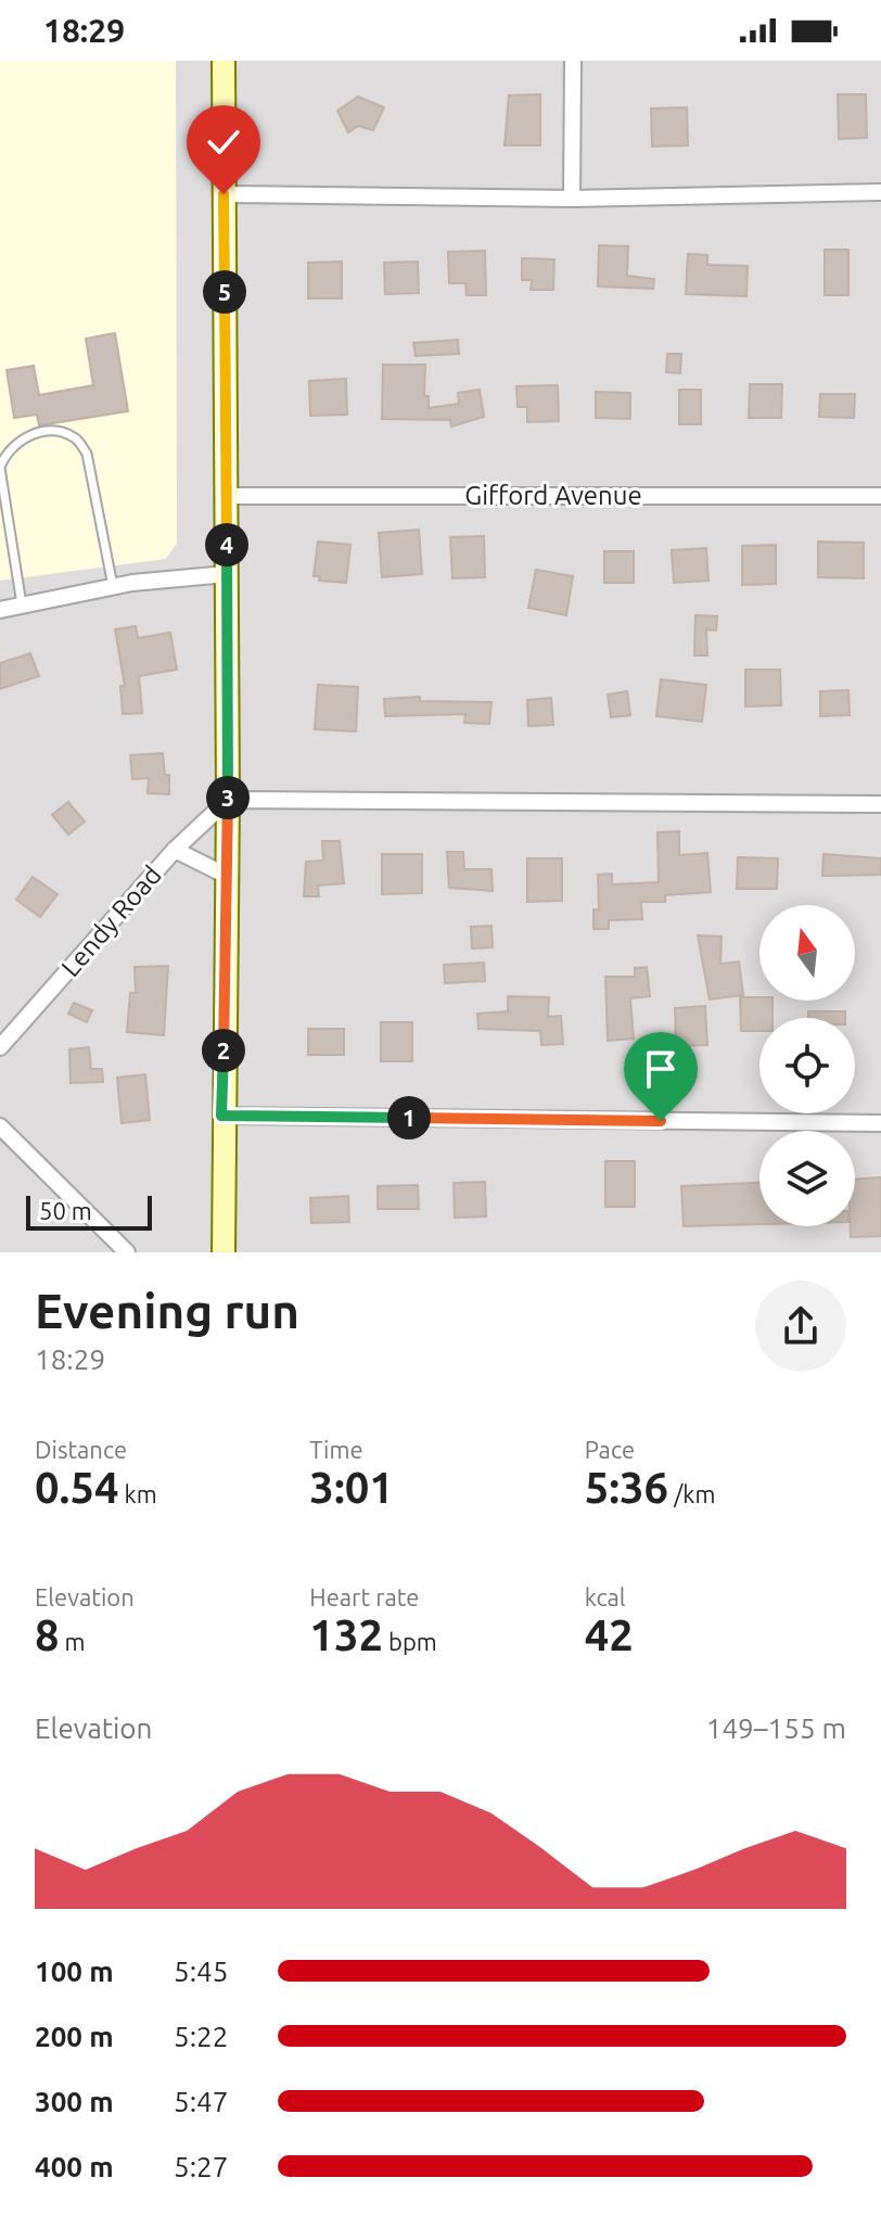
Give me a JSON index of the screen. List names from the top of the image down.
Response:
{
  "streets": {
    "street": ["Gifford Avenue", "Lendy Road"]
  },
  "scale_bar": "50 m",
  "north": "top",
  "page": {
    "status": "18:29",
    "pins": [
      "5",
      "4",
      "3",
      "2",
      "1"
    ],
    "scale": "50 m",
    "heading": ["Evening run", "18:29"],
    "stats": [
      ["Distance", "0.54 km"],
      ["Time", "3:01"],
      ["Pace", "5:36 /km"],
      ["Elevation", "8 m"],
      ["Heart rate", "132 bpm"],
      ["kcal", "42"]
    ],
    "chart": ["Elevation", "149–155 m"],
    "list": [
      {
        "name": "100 m",
        "note": "5:45"
      },
      {
        "name": "200 m",
        "note": "5:22"
      },
      {
        "name": "300 m",
        "note": "5:47"
      },
      {
        "name": "400 m",
        "note": "5:27"
      }
    ]
  }
}
